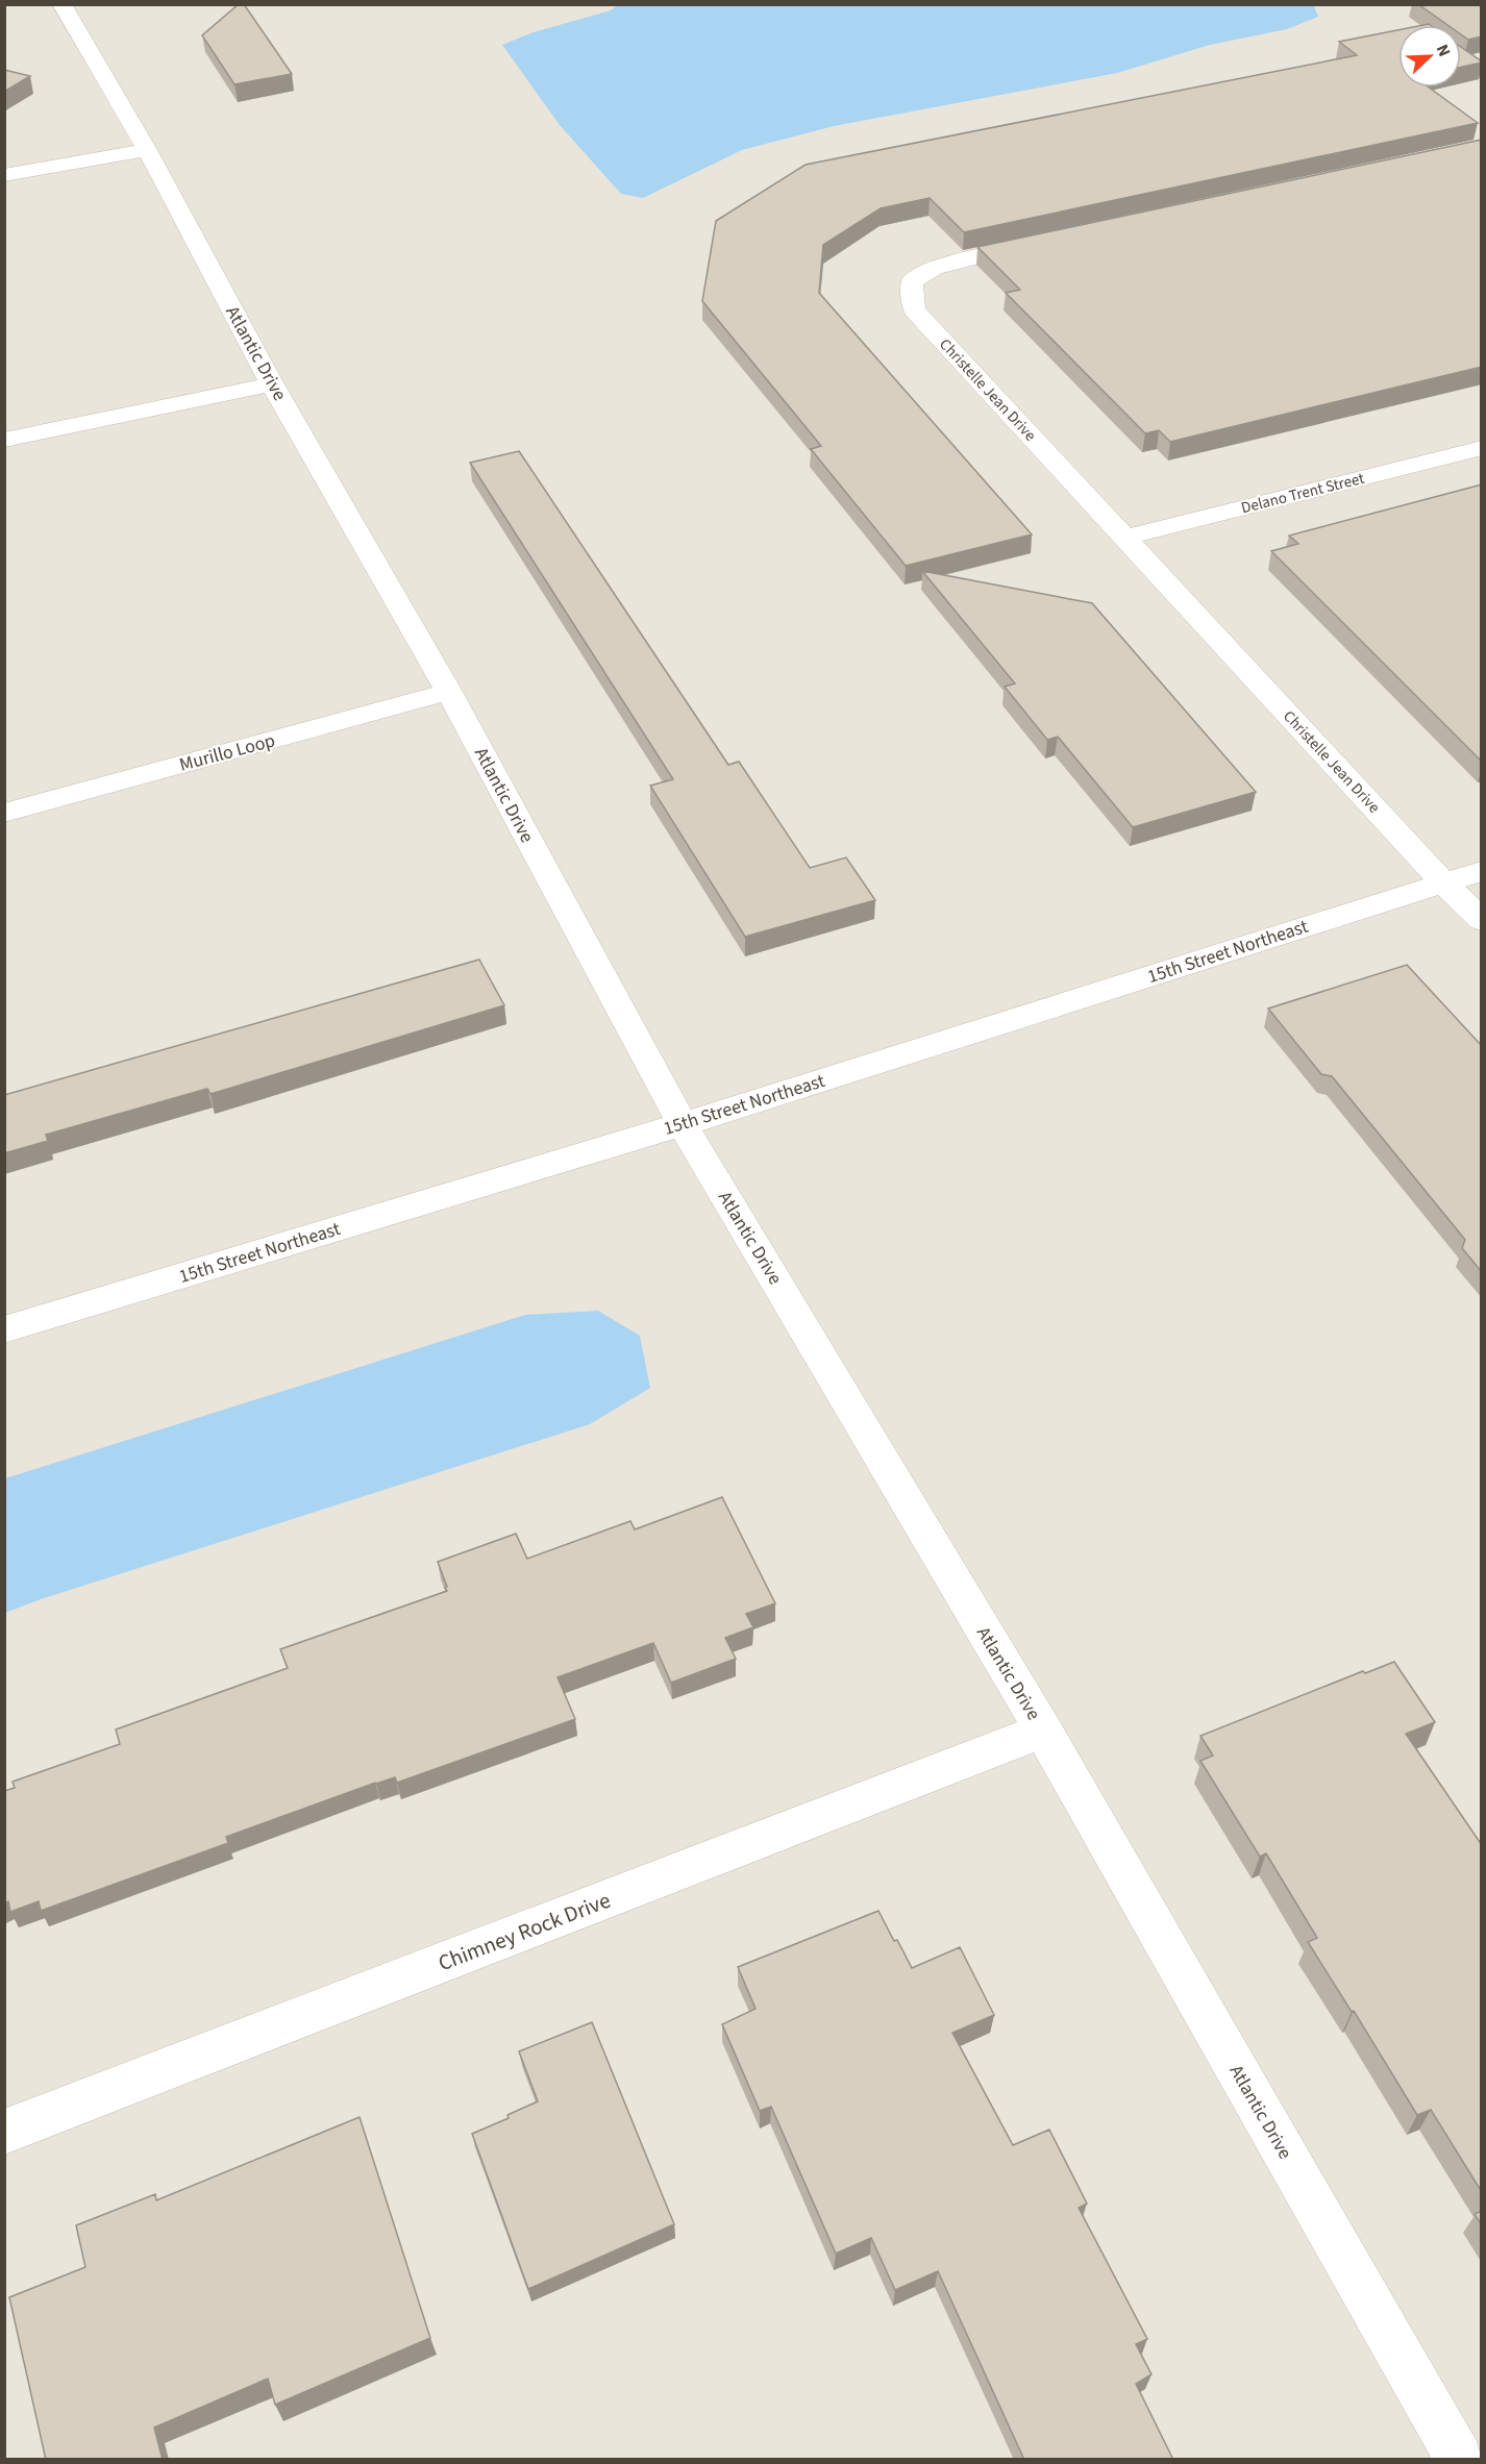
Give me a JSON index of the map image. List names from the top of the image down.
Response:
{
  "streets": {
    "street": [
      "Atlantic Drive",
      "Christelle Jean Drive",
      "Delano Trent Street",
      "Murillo Loop",
      "15th Street Northeast",
      "Chimney Rock Drive"
    ]
  },
  "crossings": [
    ["Atlantic Drive", "Murillo Loop"],
    ["Atlantic Drive", "15th Street Northeast"],
    ["Atlantic Drive", "Chimney Rock Drive"],
    ["Christelle Jean Drive", "Delano Trent Street"],
    ["Christelle Jean Drive", "15th Street Northeast"]
  ],
  "north": "top right"
}
